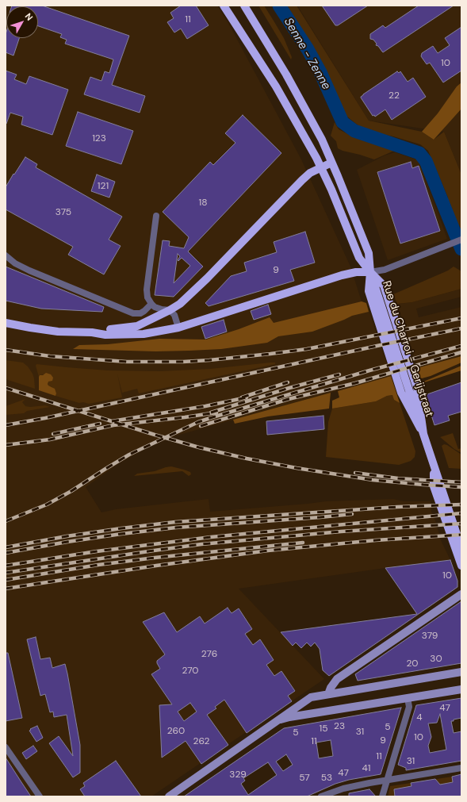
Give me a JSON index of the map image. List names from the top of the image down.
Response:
{
  "streets": {
    "main road": ["Rue du Charroi - Gerijstraat"]
  },
  "water": ["Senne - Zenne"],
  "house_numbers": [
    "11",
    "10",
    "22",
    "123",
    "121",
    "18",
    "375",
    "9",
    "10",
    "379",
    "276",
    "30",
    "20",
    "270",
    "47",
    "4",
    "23",
    "5",
    "15",
    "260",
    "31",
    "5",
    "10",
    "9",
    "262",
    "11",
    "11",
    "31",
    "41",
    "47",
    "329",
    "57",
    "53"
  ],
  "north": "top right"
}
